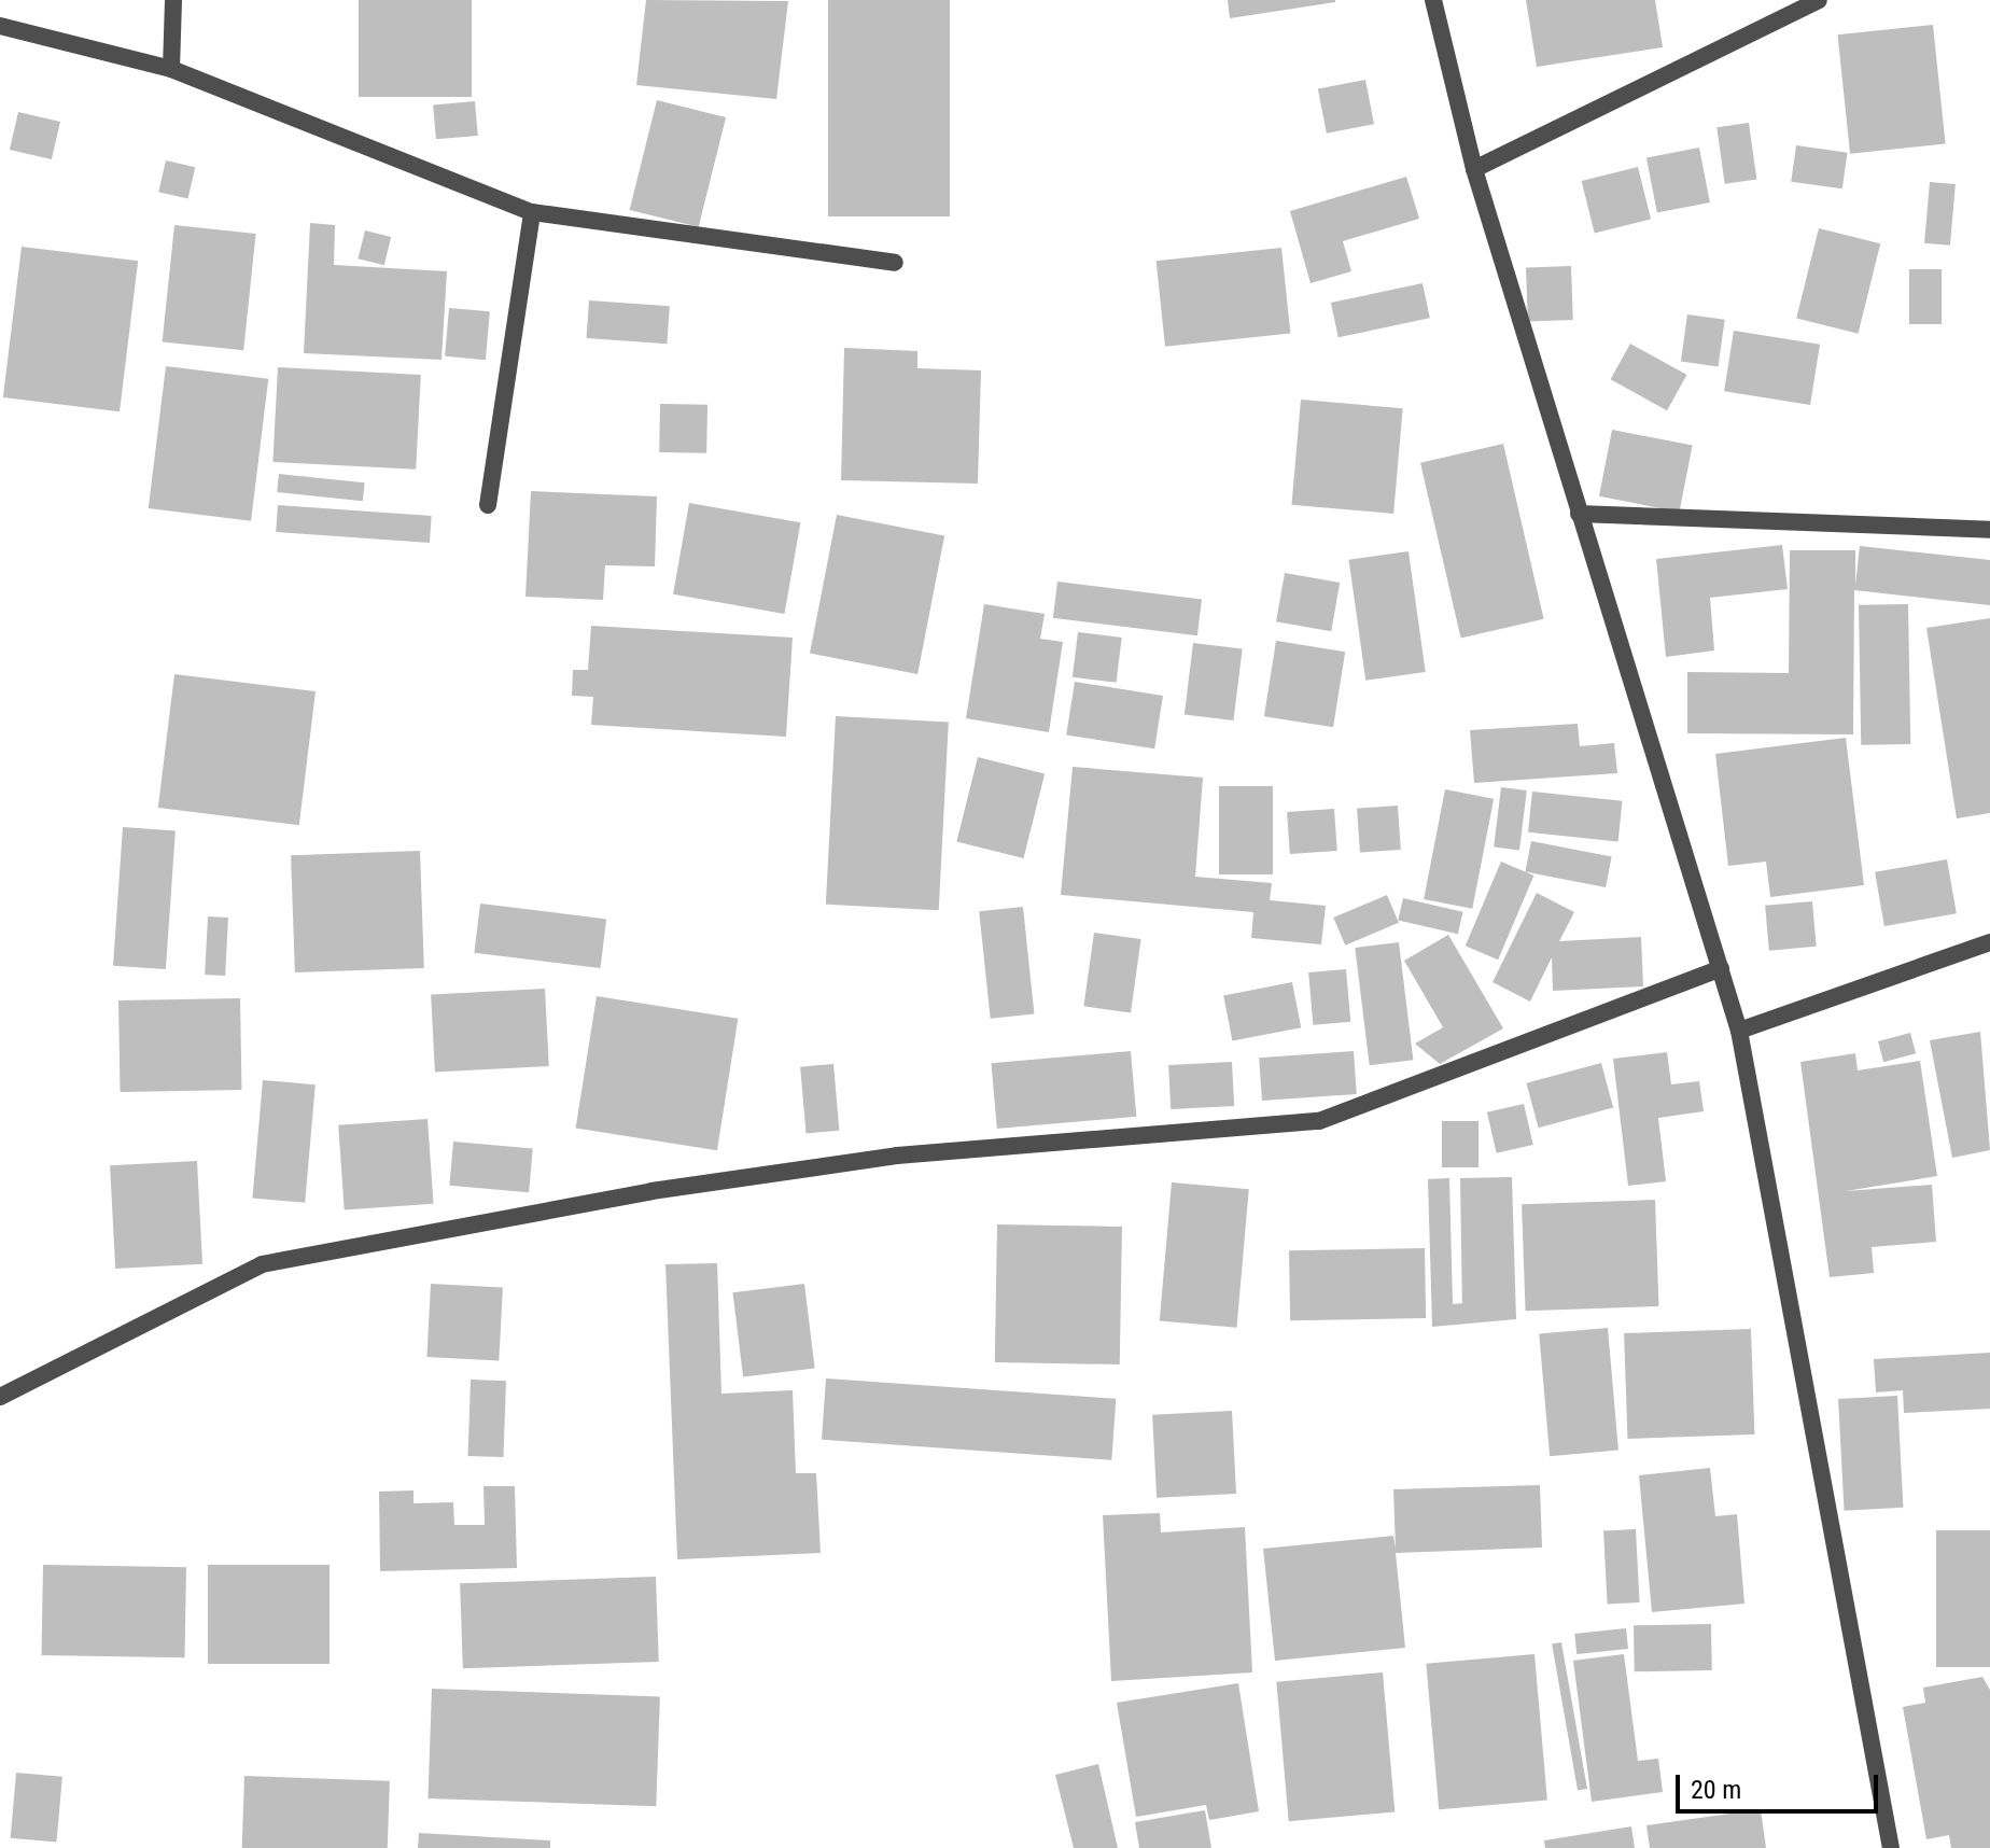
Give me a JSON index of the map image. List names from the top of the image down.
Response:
{
  "scale_bar": "20 m"
}
